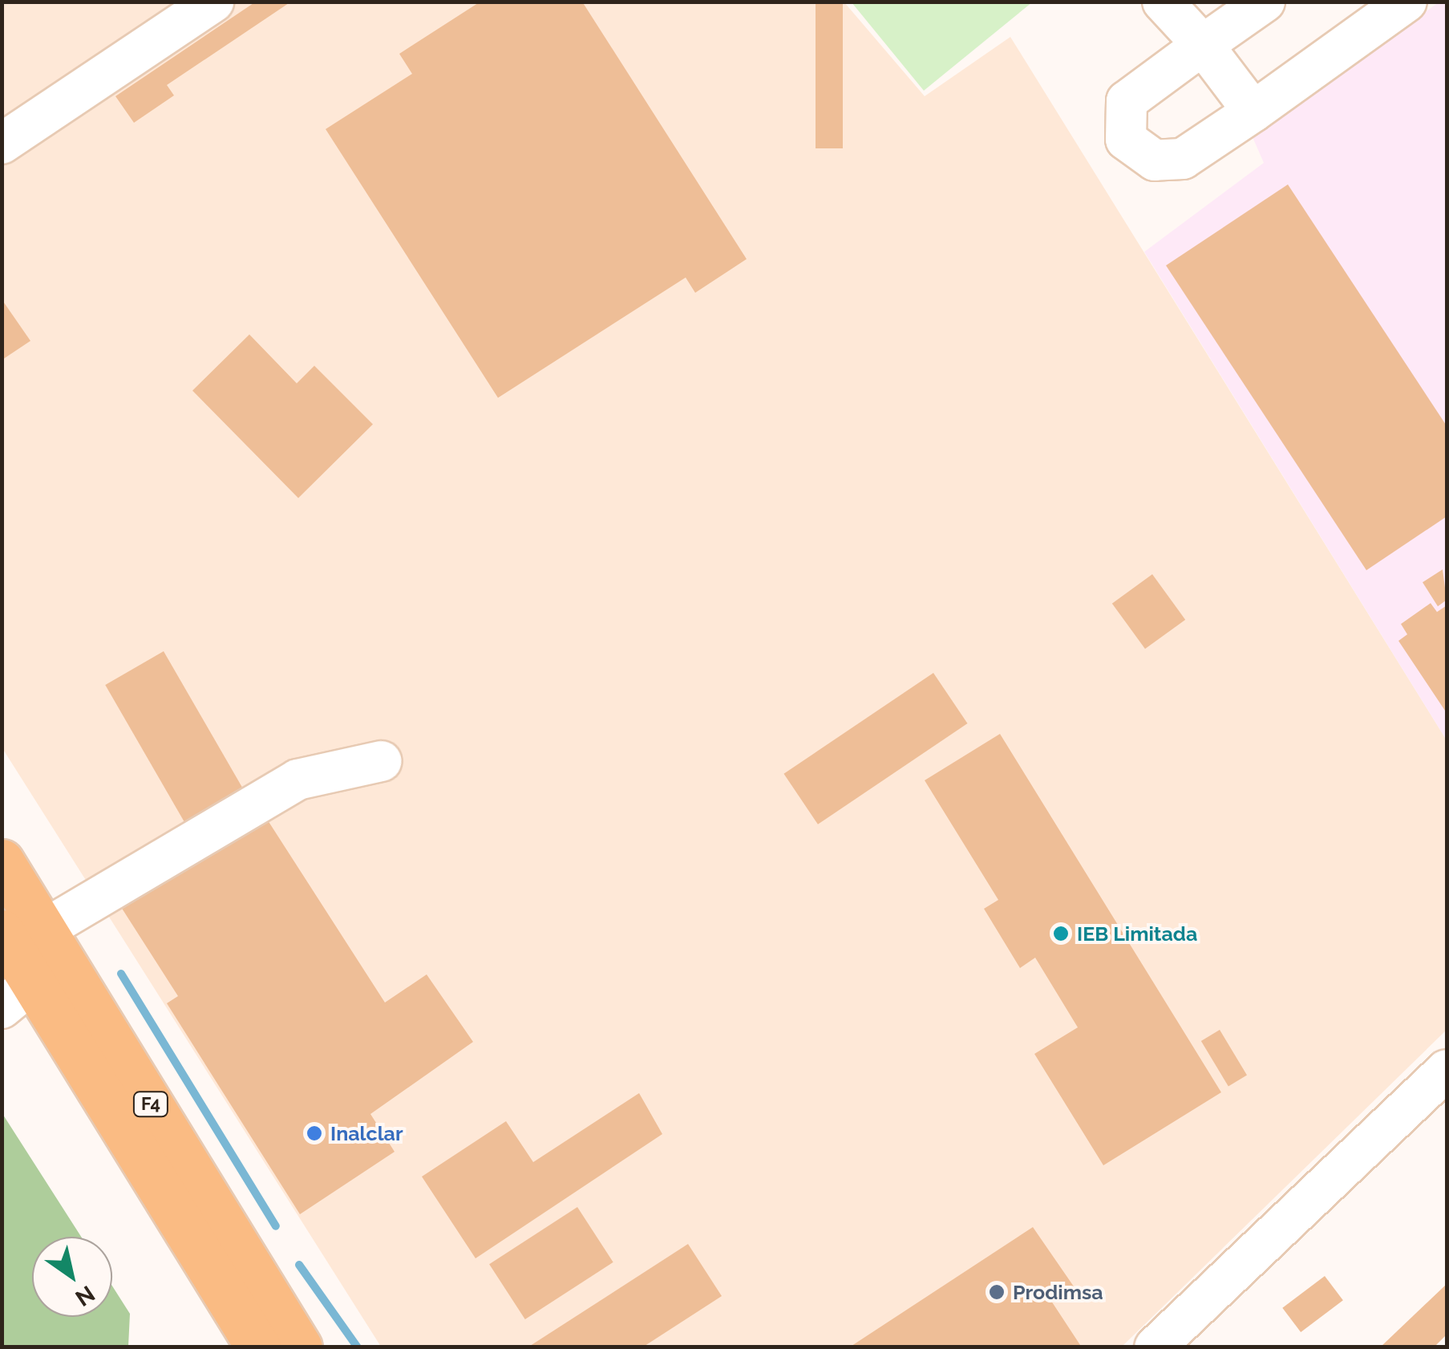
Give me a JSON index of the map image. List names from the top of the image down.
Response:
{
  "streets": {
    "highway": ["F4"]
  },
  "places": ["IEB Limitada", "Inalclar", "Prodimsa"],
  "north": "bottom right"
}
